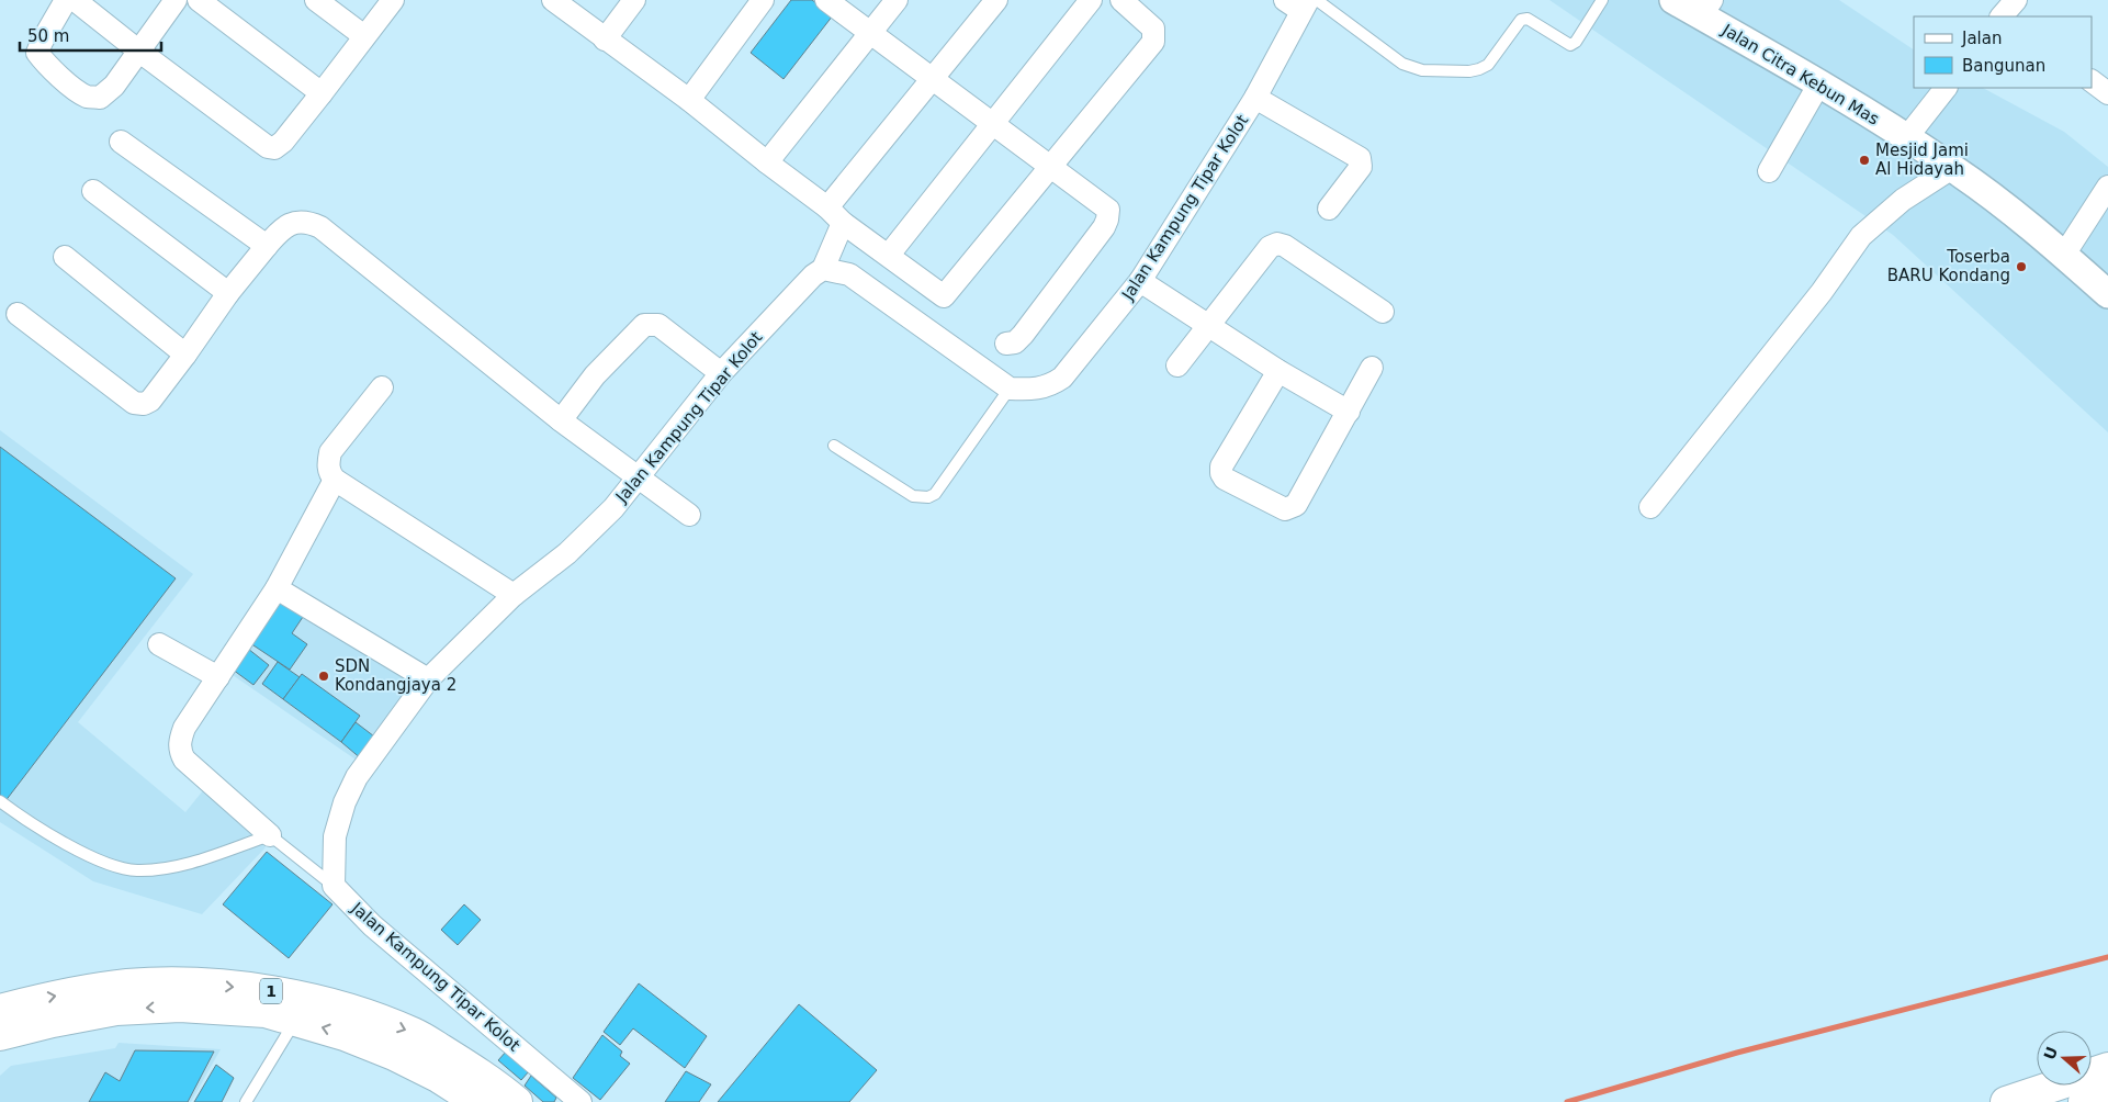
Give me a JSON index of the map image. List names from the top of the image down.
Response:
{
  "streets": {
    "highway": ["1"],
    "street": ["Jalan Citra Kebun Mas", "Jalan Kampung Tipar Kolot"]
  },
  "places": ["Mesjid Jami Al Hidayah", "Toserba BARU Kondang", "SDN Kondangjaya 2"],
  "legend": ["Jalan", "Bangunan"],
  "scale_bar": "50 m",
  "north": "left"
}
